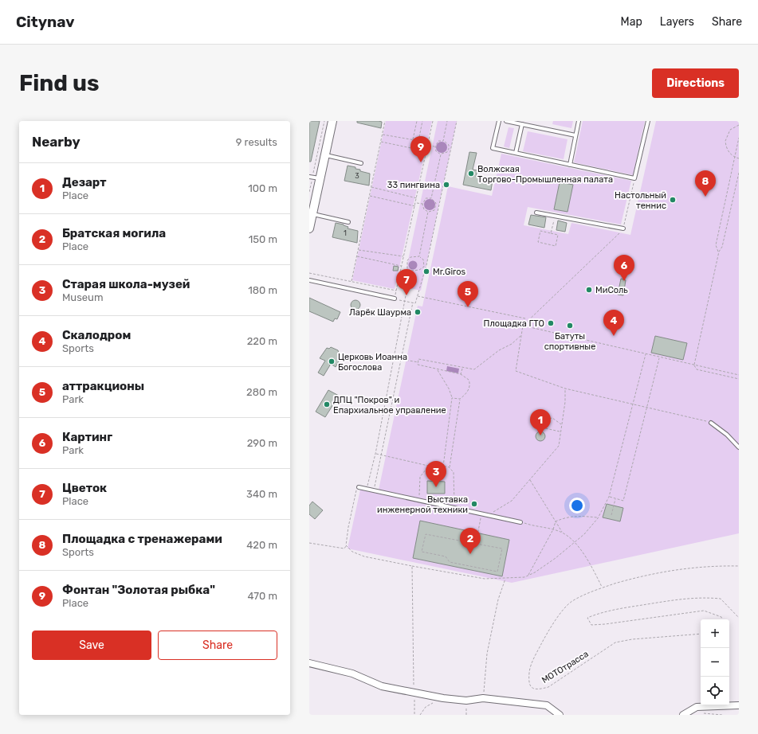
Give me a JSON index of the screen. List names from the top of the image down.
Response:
{
  "streets": {
    "path": ["МОТОтрасса"]
  },
  "places": [
    "Волжская Торгово-Промышленная палата",
    "33 пингвина",
    "Настольный теннис",
    "Mr.Giros",
    "МиСоль",
    "Ларёк Шаурма",
    "Площадка ГТО",
    "Батуты спортивные",
    "Церковь Иоанна Богослова",
    "ДПЦ \"Покров\" и Епархиальное управление",
    "Выставка инженерной техники"
  ],
  "house_numbers": ["3", "1"],
  "page": {
    "header": "Citynav",
    "nav": ["Map", "Layers", "Share"],
    "buttons": [
      "Directions",
      ["Save", "Share"]
    ],
    "title": "Find us",
    "heading": ["Nearby", "9 results"],
    "pins": [
      "9",
      "8",
      "6",
      "7",
      "5",
      "4",
      "1",
      "3",
      "2"
    ],
    "list": [
      {
        "mark": "1",
        "name": "Дезарт",
        "note": "Place",
        "value": "100 m"
      },
      {
        "mark": "2",
        "name": "Братская могила",
        "note": "Place",
        "value": "150 m"
      },
      {
        "mark": "3",
        "name": "Старая школа-музей",
        "note": "Museum",
        "value": "180 m"
      },
      {
        "mark": "4",
        "name": "Скалодром",
        "note": "Sports",
        "value": "220 m"
      },
      {
        "mark": "5",
        "name": "аттракционы",
        "note": "Park",
        "value": "280 m"
      },
      {
        "mark": "6",
        "name": "Картинг",
        "note": "Park",
        "value": "290 m"
      },
      {
        "mark": "7",
        "name": "Цветок",
        "note": "Place",
        "value": "340 m"
      },
      {
        "mark": "8",
        "name": "Площадка с тренажерами",
        "note": "Sports",
        "value": "420 m"
      },
      {
        "mark": "9",
        "name": "Фонтан \"Золотая рыбка\"",
        "note": "Place",
        "value": "470 m"
      }
    ],
    "map_buttons": ["+", "−"]
  }
}
